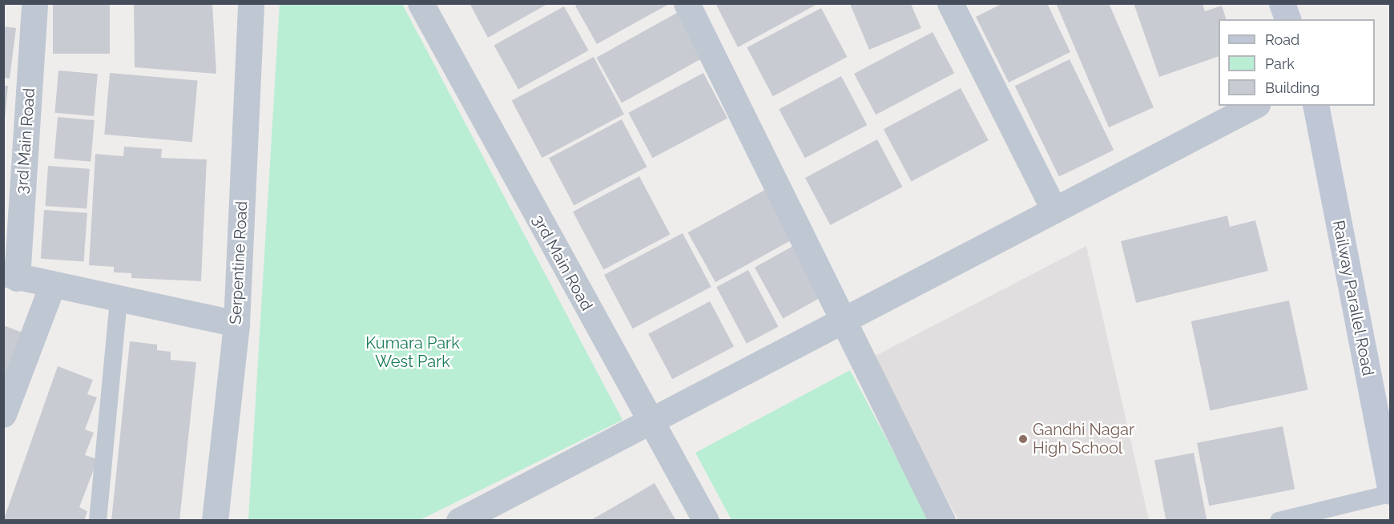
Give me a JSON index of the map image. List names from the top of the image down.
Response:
{
  "streets": {
    "street": ["3rd Main Road", "Serpentine Road", "Railway Parallel Road"]
  },
  "parks": ["Kumara Park West Park"],
  "places": ["Gandhi Nagar High School"],
  "legend": ["Road", "Park", "Building"]
}
